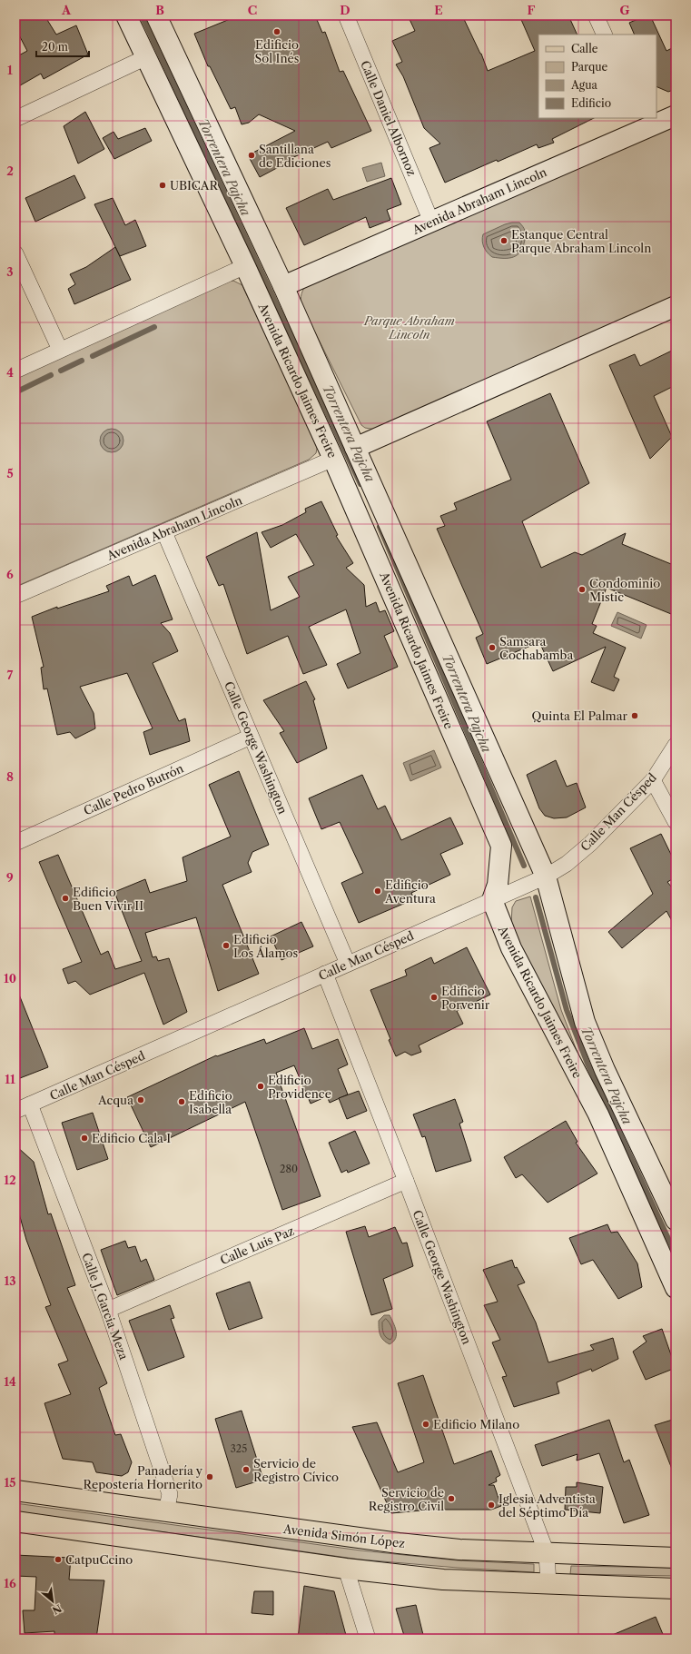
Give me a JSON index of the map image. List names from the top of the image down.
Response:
{
  "streets": {
    "main road": ["Avenida Abraham Lincoln", "Avenida Ricardo Jaimes Freire", "Avenida Simón López"],
    "street": [
      "Calle Daniel Albornoz",
      "Calle George Washington",
      "Calle Pedro Butrón",
      "Calle Man Césped",
      "Calle Luis Paz",
      "Calle J. Garcia Meza"
    ]
  },
  "crossings": [
    ["Calle Daniel Albornoz", "Avenida Abraham Lincoln"],
    ["Avenida Abraham Lincoln", "Avenida Ricardo Jaimes Freire"],
    ["Avenida Abraham Lincoln", "Calle George Washington"],
    ["Avenida Ricardo Jaimes Freire", "Calle Man Césped"],
    ["Calle George Washington", "Calle Pedro Butrón"],
    ["Calle George Washington", "Calle Man Césped"],
    ["Calle George Washington", "Calle Luis Paz"],
    ["Calle George Washington", "Avenida Simón López"],
    ["Calle Man Césped", "Calle J. Garcia Meza"],
    ["Calle Luis Paz", "Calle J. Garcia Meza"],
    ["Calle J. Garcia Meza", "Avenida Simón López"]
  ],
  "water": ["Torrentera Pajcha"],
  "parks": ["Parque Abraham Lincoln"],
  "places": [
    "Edificio Sol Inés",
    "Santillana de Ediciones",
    "UBICAR",
    "Estanque Central Parque Abraham Lincoln",
    "Condominio Mistic",
    "Samsara Cochabamba",
    "Quinta El Palmar",
    "Edificio Aventura",
    "Edificio Buen Vivir II",
    "Edificio Los Álamos",
    "Edificio Porvenir",
    "Edificio Providence",
    "Acqua",
    "Edificio Isabella",
    "Edificio Cala I",
    "Edificio Milano",
    "Servicio de Registro Cívico",
    "Panadería y Repostería Hornerito",
    "Servicio de Registro Civil",
    "Iglesia Adventista del Séptimo Día",
    "CatpuCcino"
  ],
  "house_numbers": ["280", "325"],
  "legend": [
    "Calle",
    "Parque",
    "Agua",
    "Edificio"
  ],
  "scale_bar": "20 m",
  "north": "bottom right",
  "grid": {
    "columns": [
      "A",
      "B",
      "C",
      "D",
      "E",
      "F",
      "G"
    ],
    "rows": [
      "1",
      "2",
      "3",
      "4",
      "5",
      "6",
      "7",
      "8",
      "9",
      "10",
      "11",
      "12",
      "13",
      "14",
      "15",
      "16"
    ]
  }
}
